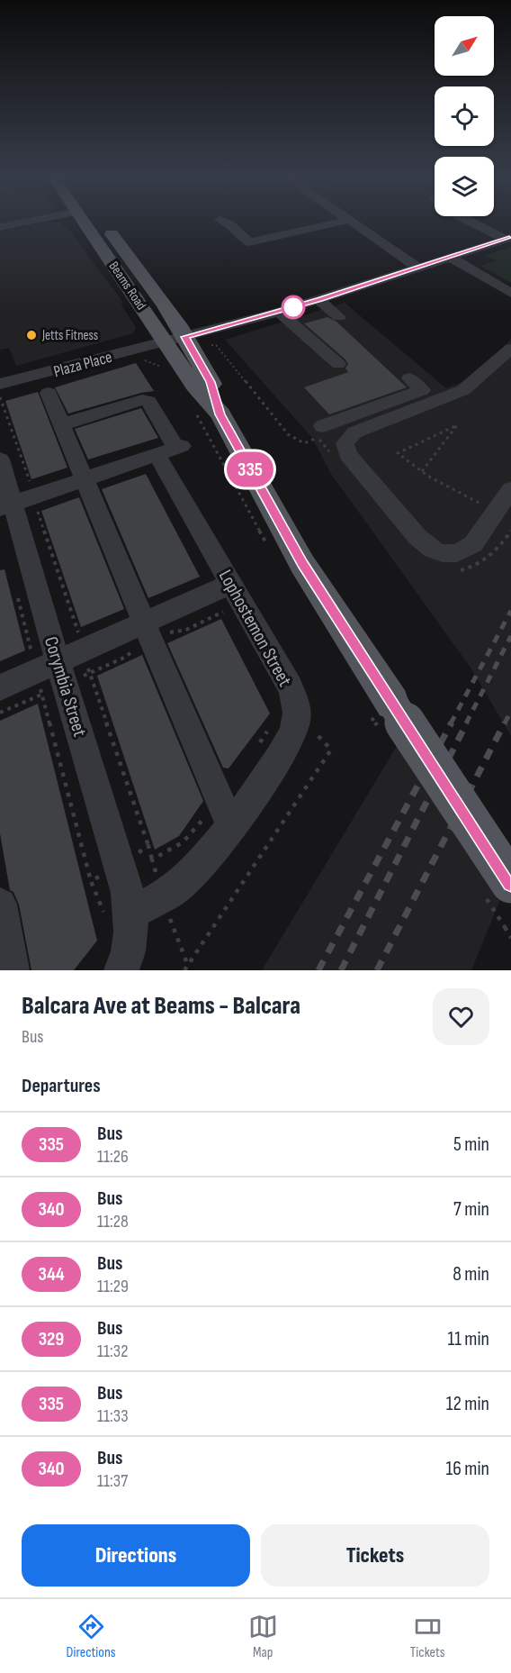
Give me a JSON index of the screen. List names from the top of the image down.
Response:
{
  "streets": {
    "main road": ["Beams Road"],
    "street": ["Plaza Place", "Lophostemon Street", "Corymbia Street"]
  },
  "crossings": [
    ["Beams Road", "Plaza Place"],
    ["Lophostemon Street", "Corymbia Street"]
  ],
  "places": ["Jetts Fitness"],
  "lines": ["bus line 335"],
  "north": "top right",
  "page": {
    "on_map": "335",
    "heading": [
      ["Balcara Ave at Beams - Balcara", "Bus"],
      "Departures"
    ],
    "list": [
      {
        "mark": "335",
        "name": "Bus",
        "note": "11:26",
        "value": "5 min"
      },
      {
        "mark": "340",
        "name": "Bus",
        "note": "11:28",
        "value": "7 min"
      },
      {
        "mark": "344",
        "name": "Bus",
        "note": "11:29",
        "value": "8 min"
      },
      {
        "mark": "329",
        "name": "Bus",
        "note": "11:32",
        "value": "11 min"
      },
      {
        "mark": "335",
        "name": "Bus",
        "note": "11:33",
        "value": "12 min"
      },
      {
        "mark": "340",
        "name": "Bus",
        "note": "11:37",
        "value": "16 min"
      }
    ],
    "buttons": ["Directions", "Tickets"],
    "tabs": ["Directions", "Map", "Tickets"]
  }
}
